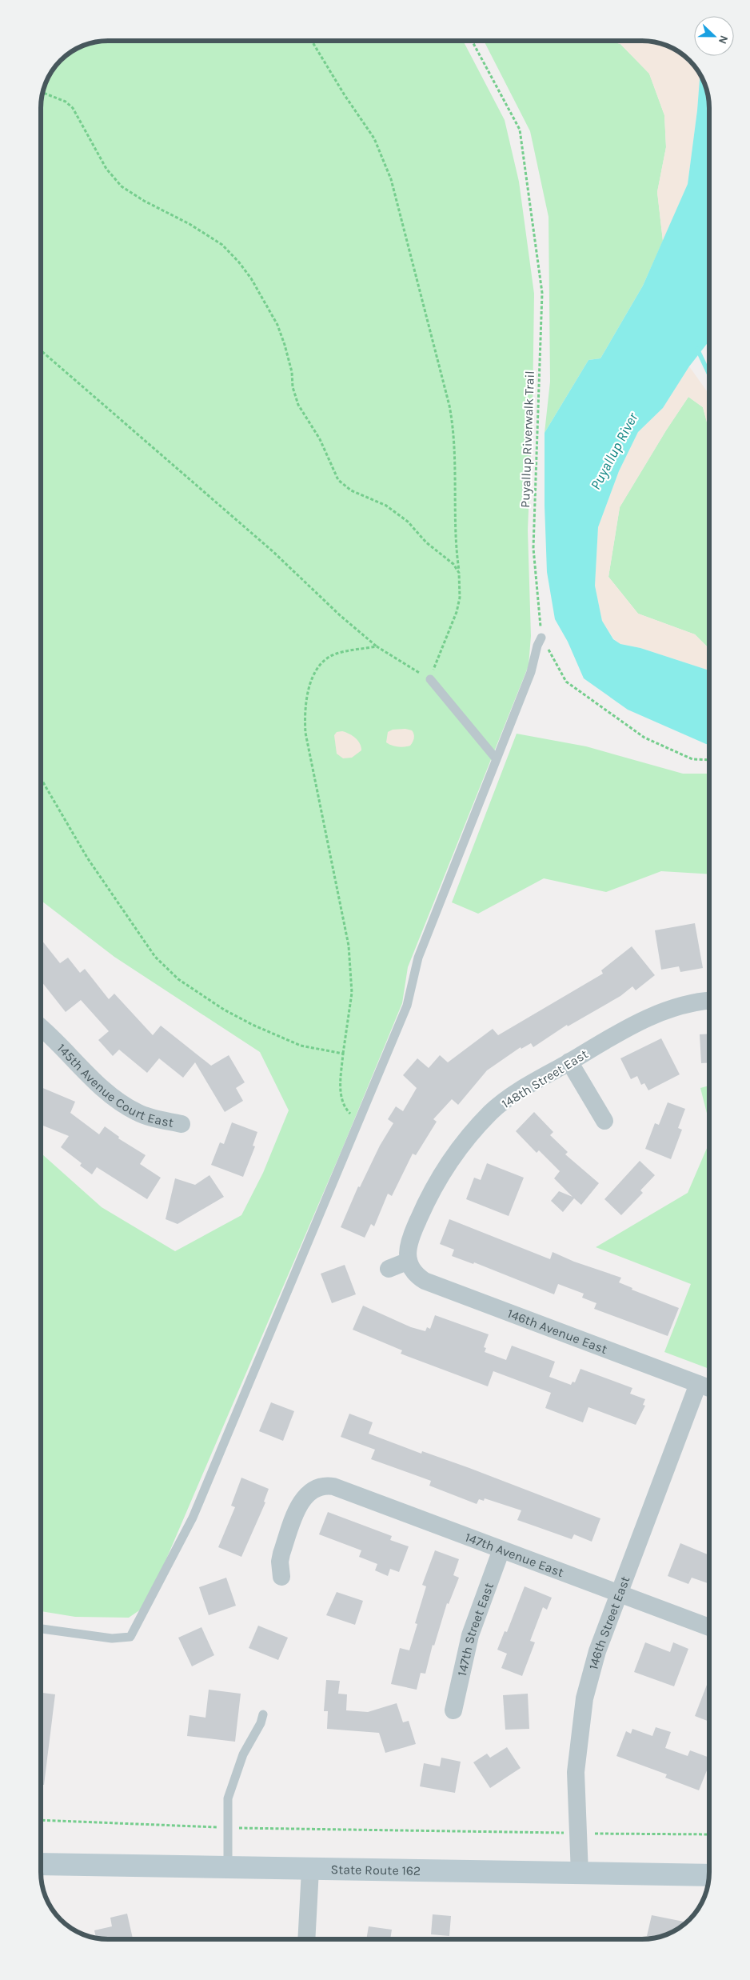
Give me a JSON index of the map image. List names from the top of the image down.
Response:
{
  "streets": {
    "main road": ["State Route 162"],
    "street": [
      "148th Street East",
      "145th Avenue Court East",
      "146th Avenue East",
      "147th Avenue East",
      "146th Street East",
      "147th Street East"
    ],
    "path": ["Puyallup Riverwalk Trail"]
  },
  "crossings": [
    ["148th Street East", "146th Avenue East"],
    ["146th Avenue East", "146th Street East"],
    ["147th Avenue East", "146th Street East"],
    ["147th Avenue East", "147th Street East"],
    ["146th Street East", "State Route 162"]
  ],
  "water": ["Puyallup River"],
  "north": "right"
}
